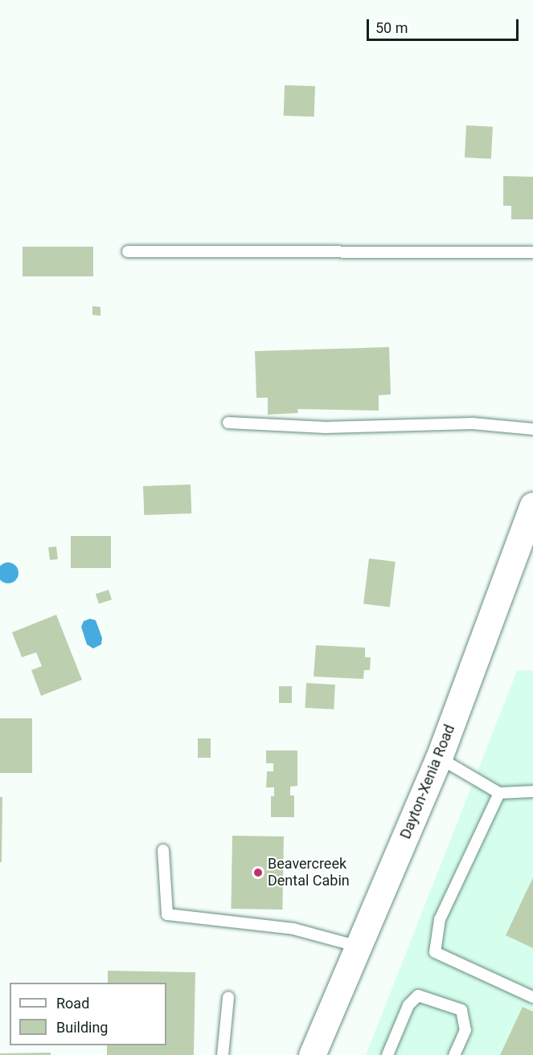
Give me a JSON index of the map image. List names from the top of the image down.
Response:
{
  "streets": {
    "main road": ["Dayton-Xenia Road"]
  },
  "places": ["Beavercreek Dental Cabin"],
  "legend": ["Road", "Building"],
  "scale_bar": "50 m"
}
